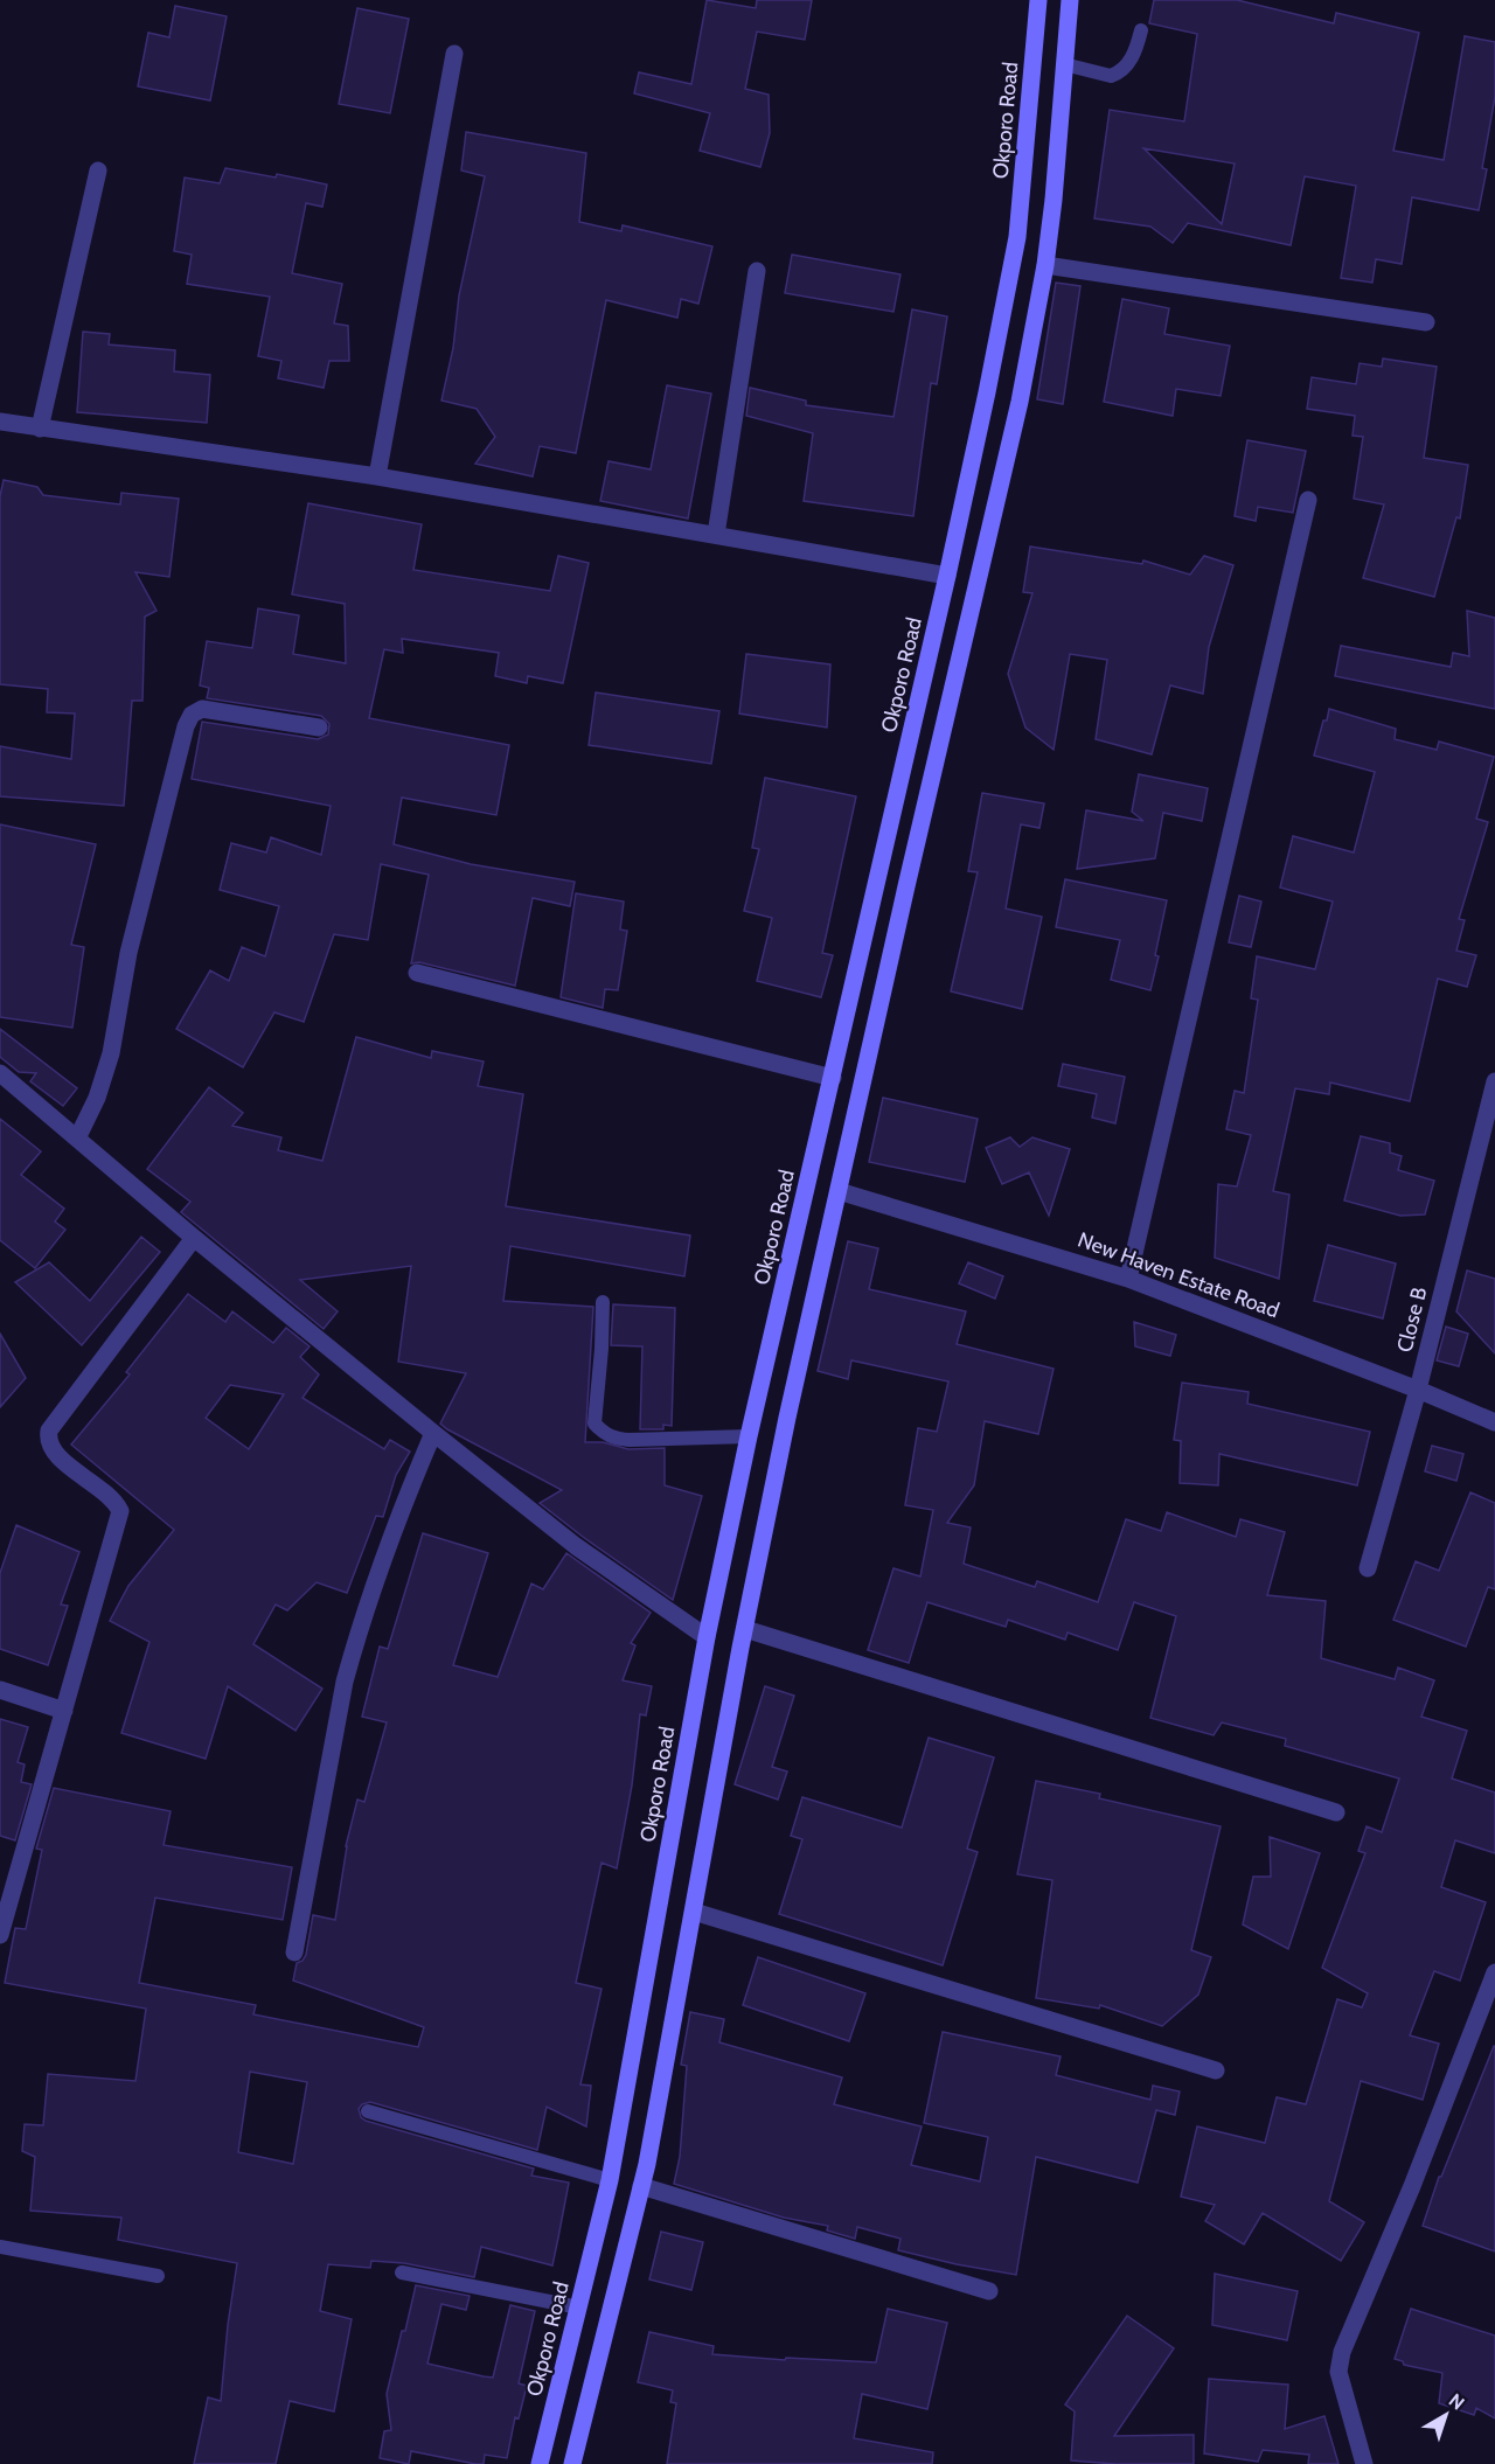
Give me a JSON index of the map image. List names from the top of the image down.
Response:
{
  "streets": {
    "main road": ["Okporo Road"],
    "street": ["New Haven Estate Road", "Close B"]
  },
  "crossings": [
    ["New Haven Estate Road", "Close B"]
  ],
  "north": "top right"
}
